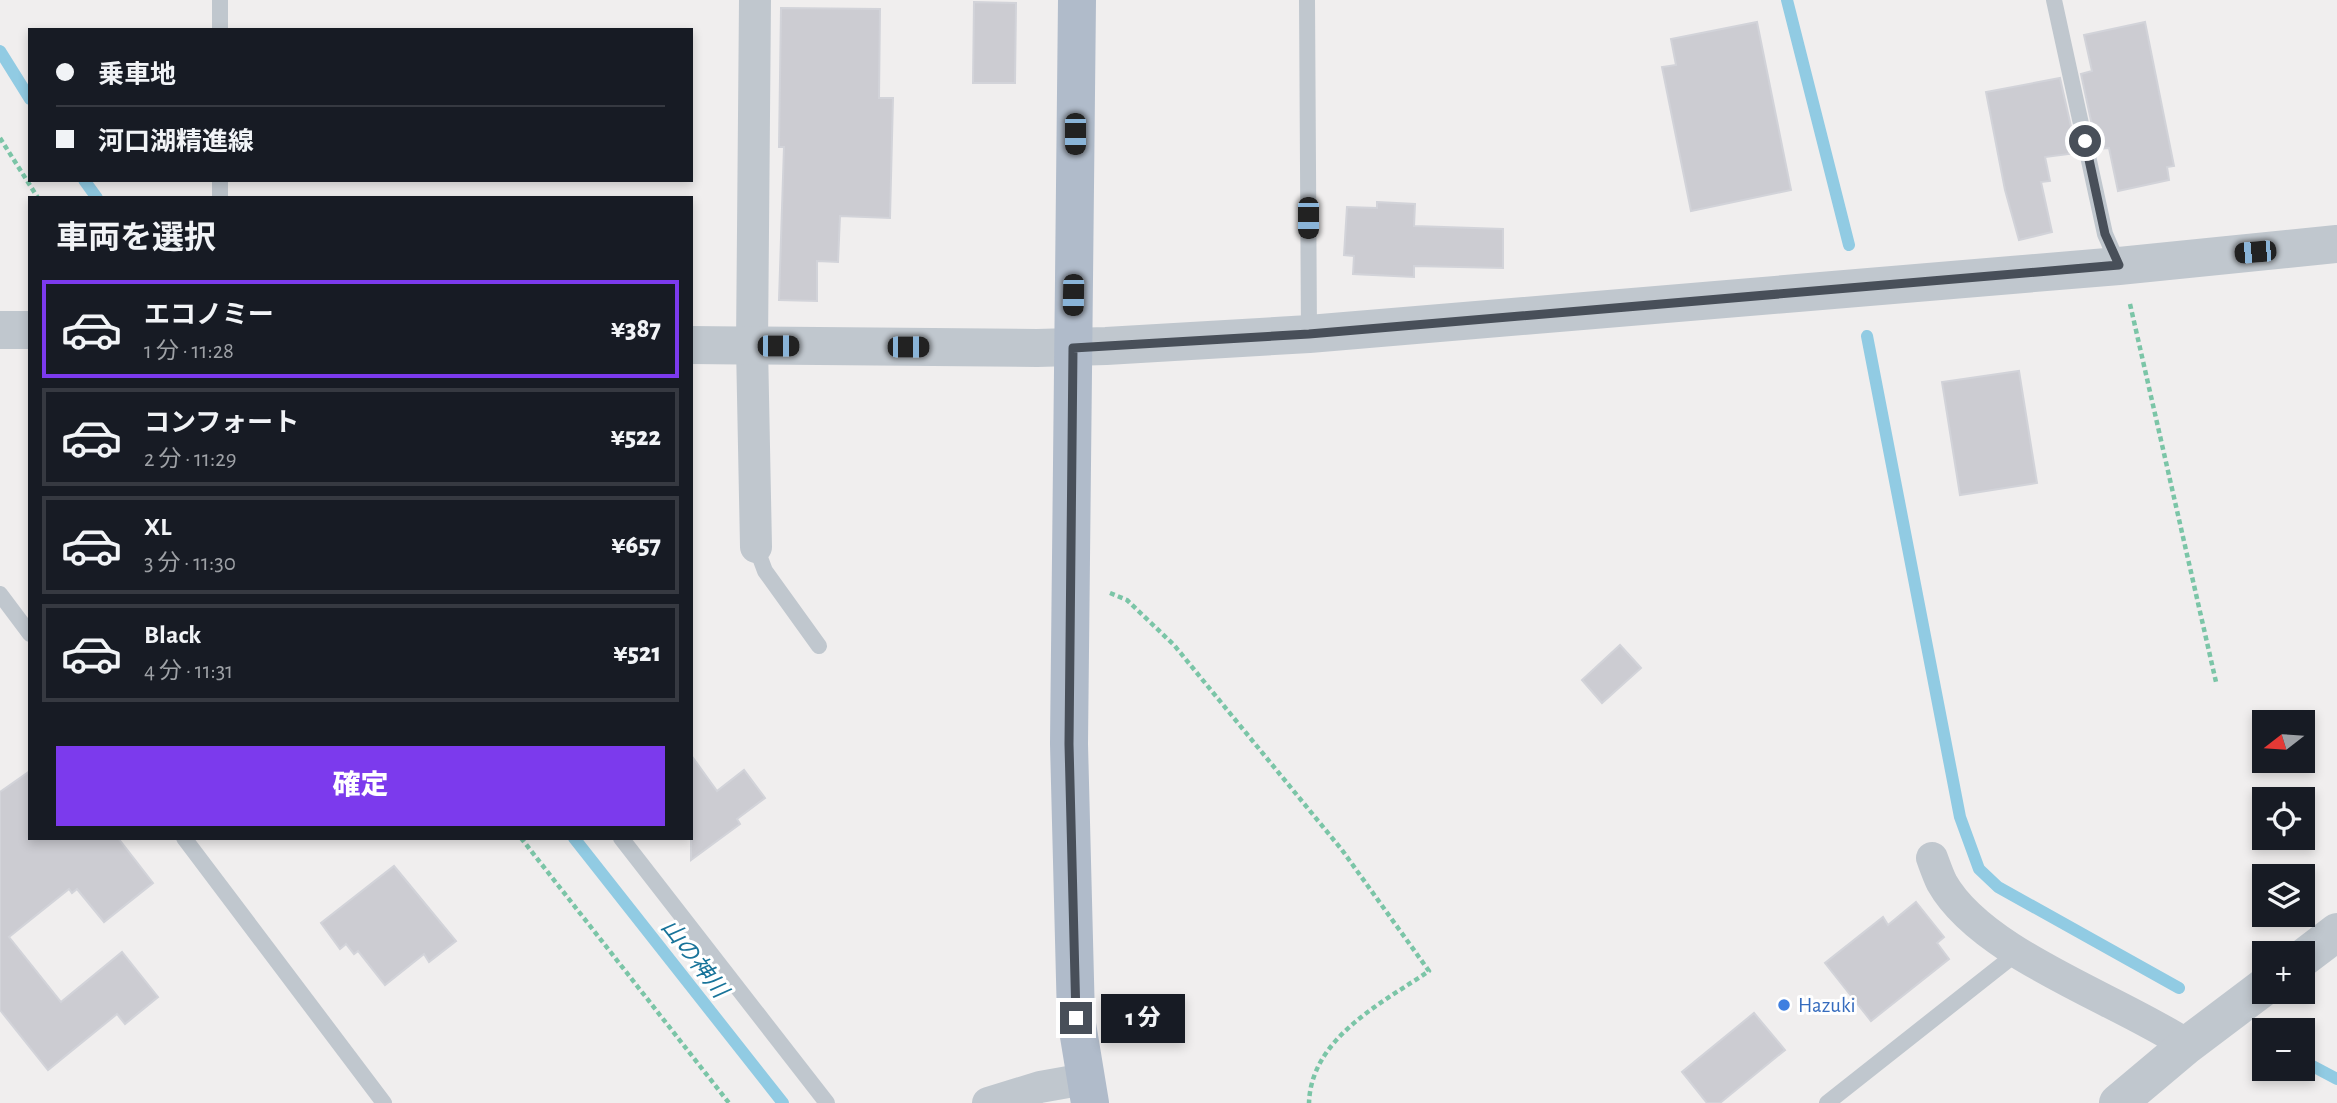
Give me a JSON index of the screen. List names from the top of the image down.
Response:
{
  "water": ["山の神川"],
  "places": ["Hazuki"],
  "north": "left",
  "page": {
    "banner": ["乗車地", "河口湖精進線"],
    "heading": "車両を選択",
    "list": [
      {
        "name": "エコノミー",
        "note": "1 分 · 11:28",
        "value": "¥387"
      },
      {
        "name": "コンフォート",
        "note": "2 分 · 11:29",
        "value": "¥522"
      },
      {
        "name": "XL",
        "note": "3 分 · 11:30",
        "value": "¥657"
      },
      {
        "name": "Black",
        "note": "4 分 · 11:31",
        "value": "¥521"
      }
    ],
    "map_buttons": ["+", "−"],
    "buttons": "確定",
    "bubble": "1 分"
  }
}
